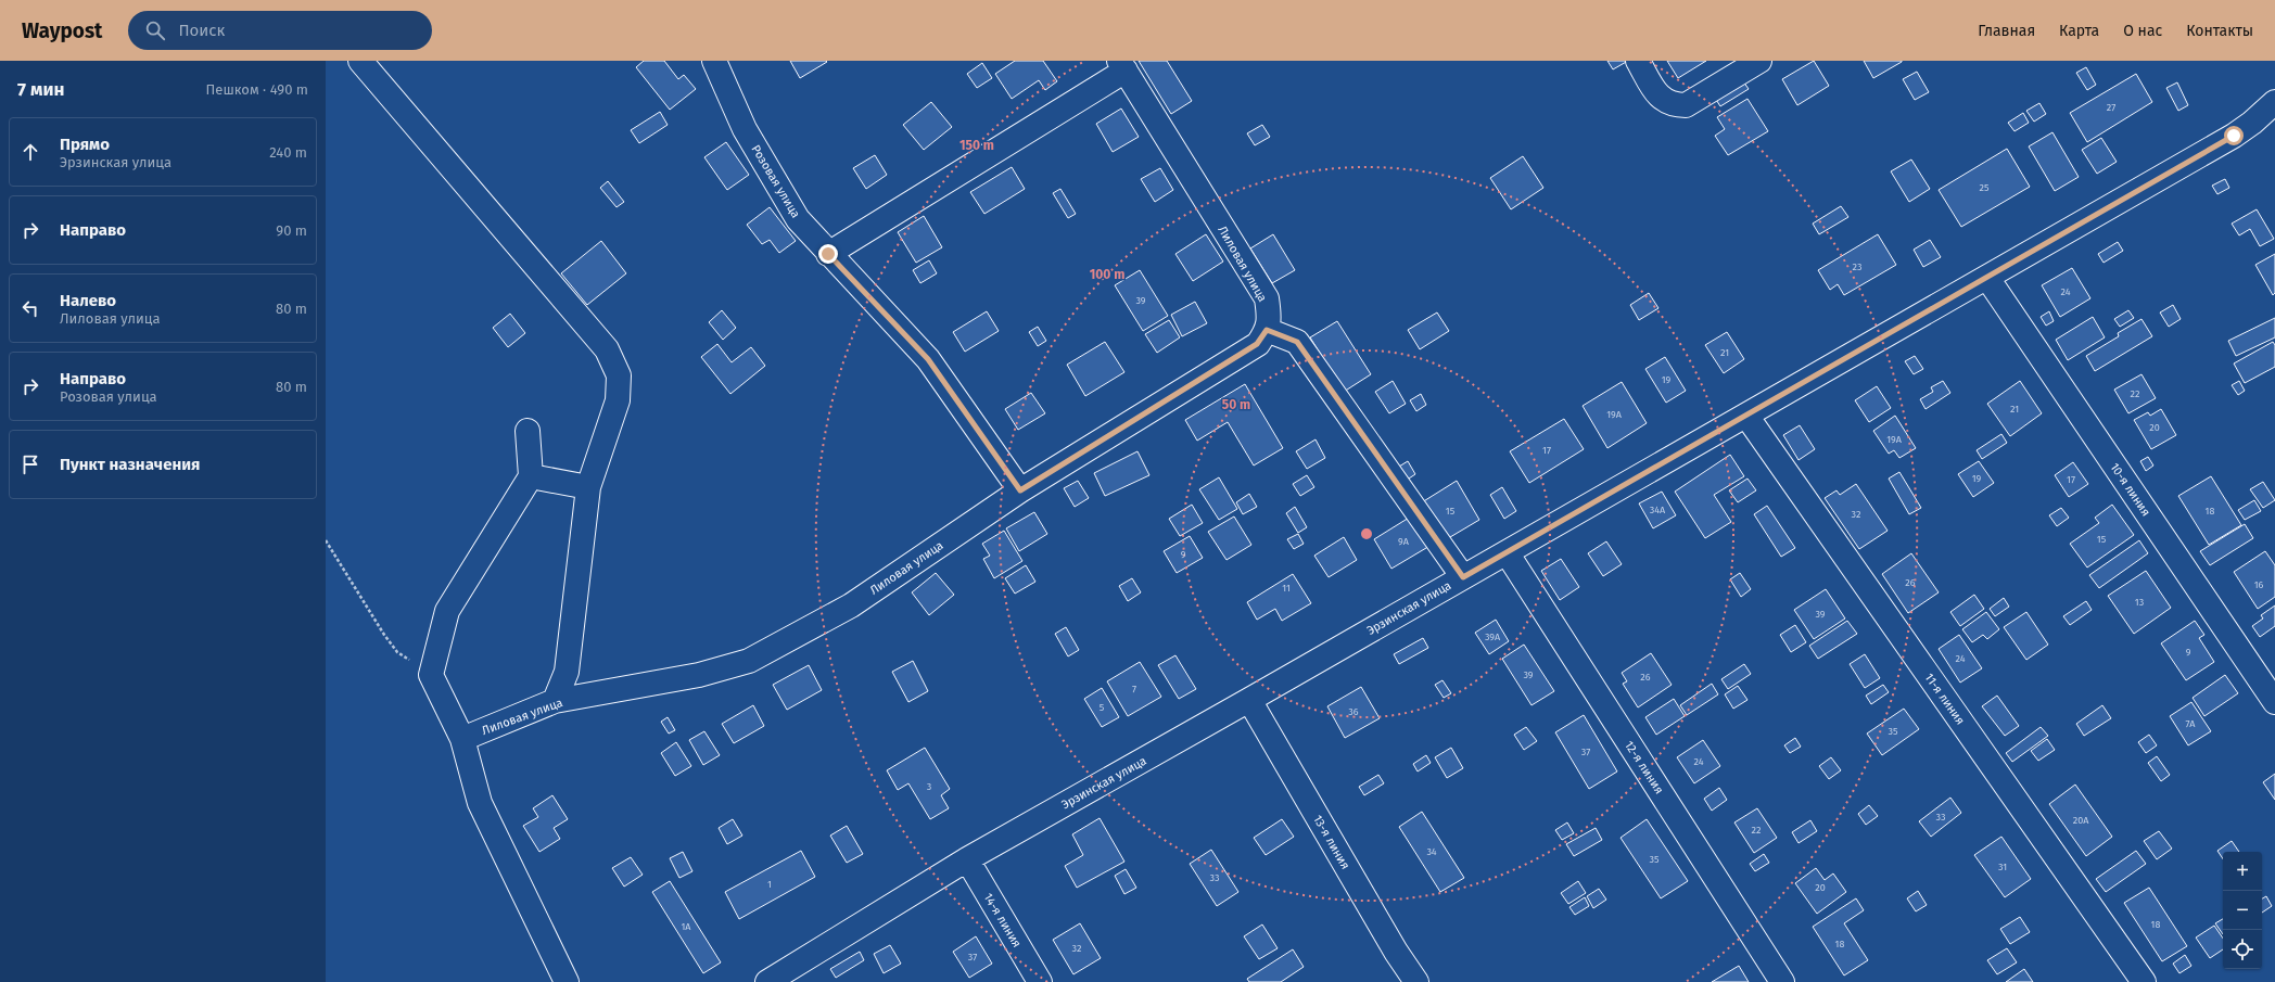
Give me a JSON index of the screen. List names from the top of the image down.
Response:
{
  "streets": {
    "street": [
      "Розовая улица",
      "Лиловая улица",
      "10-я линия",
      "Эрзинская улица",
      "11-я линия",
      "12-я линия",
      "13-я линия",
      "14-я линия"
    ]
  },
  "crossings": [
    ["Розовая улица", "Лиловая улица"],
    ["10-я линия", "Эрзинская улица"],
    ["Эрзинская улица", "11-я линия"],
    ["Эрзинская улица", "12-я линия"],
    ["Эрзинская улица", "13-я линия"],
    ["Эрзинская улица", "14-я линия"]
  ],
  "house_numbers": [
    "27",
    "25",
    "23",
    "24",
    "39",
    "21",
    "19",
    "22",
    "21",
    "19А",
    "20",
    "19А",
    "17",
    "19",
    "17",
    "34А",
    "15",
    "18",
    "32",
    "15",
    "9А",
    "9",
    "26",
    "16",
    "11",
    "13",
    "39",
    "39А",
    "9",
    "24",
    "39",
    "26",
    "7",
    "5",
    "36",
    "7А",
    "35",
    "37",
    "24",
    "3",
    "33",
    "20А",
    "22",
    "34",
    "35",
    "31",
    "33",
    "1",
    "20",
    "18",
    "1А",
    "18",
    "32",
    "37"
  ],
  "page": {
    "header": "Waypost",
    "search": "Поиск",
    "nav": [
      "Главная",
      "Карта",
      "О нас",
      "Контакты"
    ],
    "heading": ["7 мин", "Пешком · 490 m"],
    "list": [
      ["Прямо", "Эрзинская улица", "240 m"],
      ["Направо", "90 m"],
      ["Налево", "Лиловая улица", "80 m"],
      ["Направо", "Розовая улица", "80 m"],
      "Пункт назначения"
    ],
    "map_buttons": ["+", "−"]
  },
  "rings": ["150 m", "100 m", "50 m"]
}
